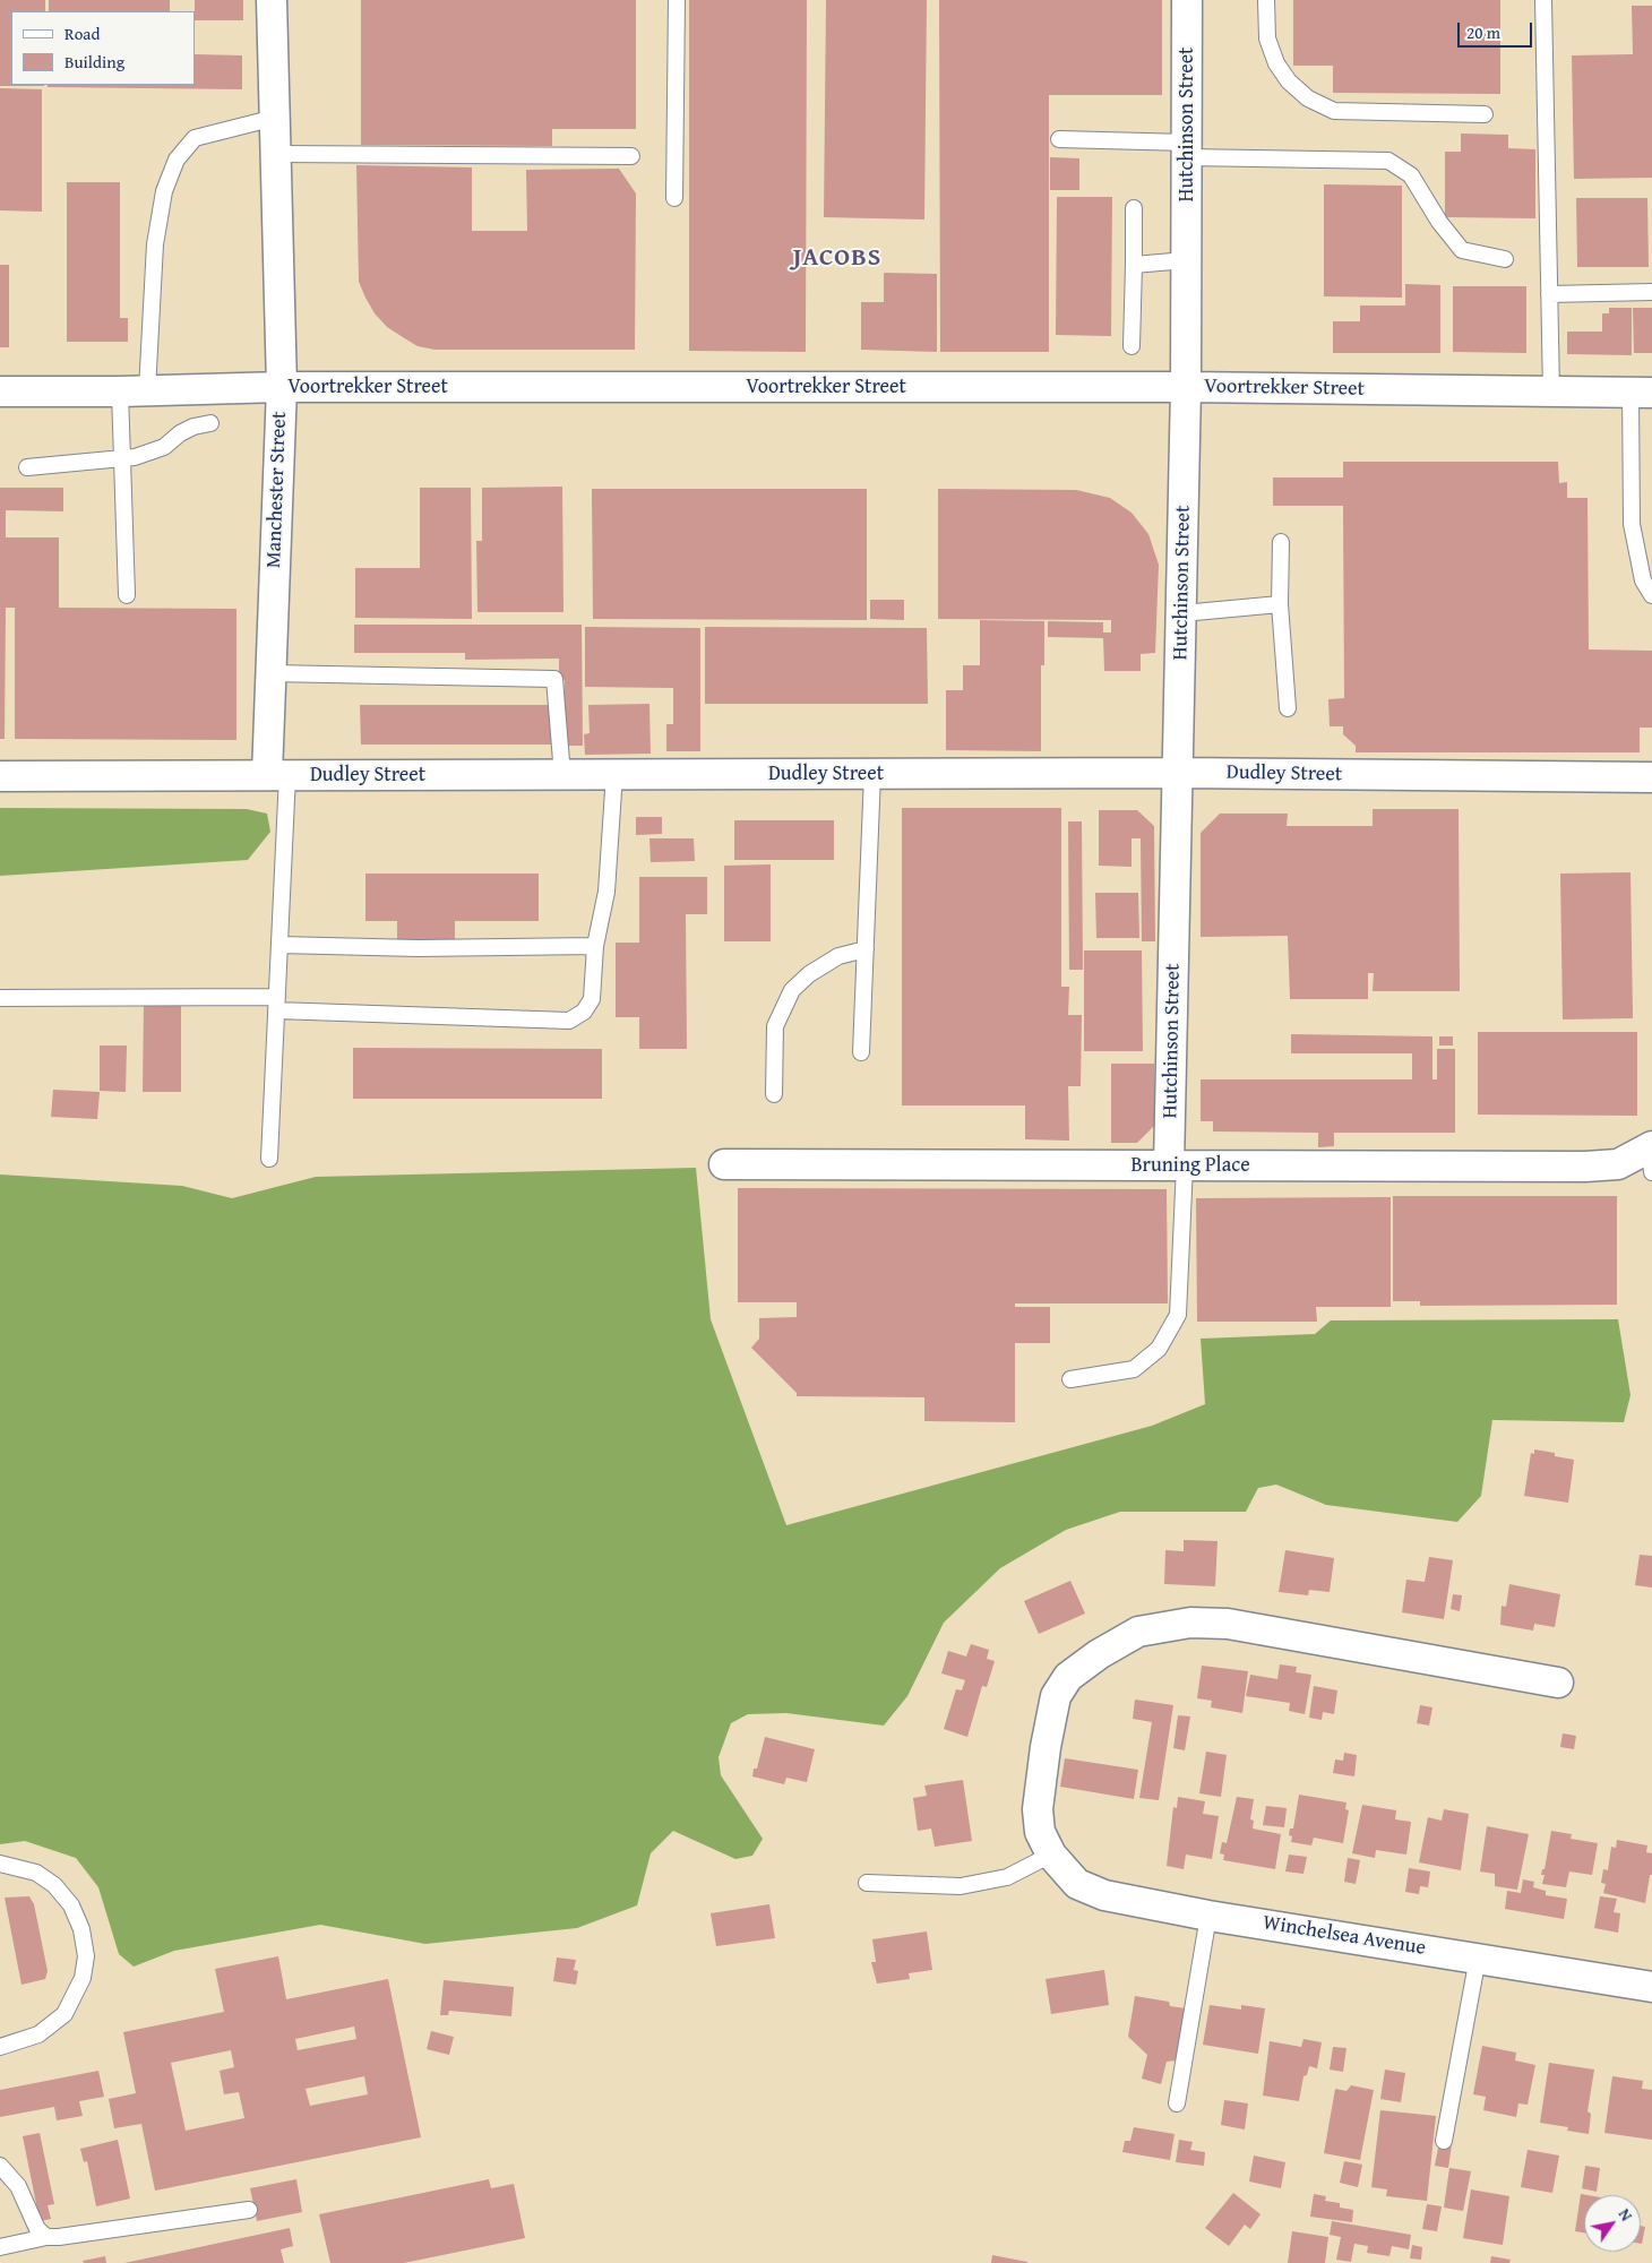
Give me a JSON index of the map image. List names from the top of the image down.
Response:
{
  "streets": {
    "street": [
      "Hutchinson Street",
      "Voortrekker Street",
      "Manchester Street",
      "Dudley Street",
      "Bruning Place",
      "Winchelsea Avenue"
    ]
  },
  "crossings": [
    ["Hutchinson Street", "Voortrekker Street"],
    ["Hutchinson Street", "Dudley Street"],
    ["Hutchinson Street", "Bruning Place"],
    ["Voortrekker Street", "Manchester Street"],
    ["Manchester Street", "Dudley Street"]
  ],
  "districts": ["JACOBS"],
  "legend": ["Road", "Building"],
  "scale_bar": "20 m",
  "north": "top right"
}
